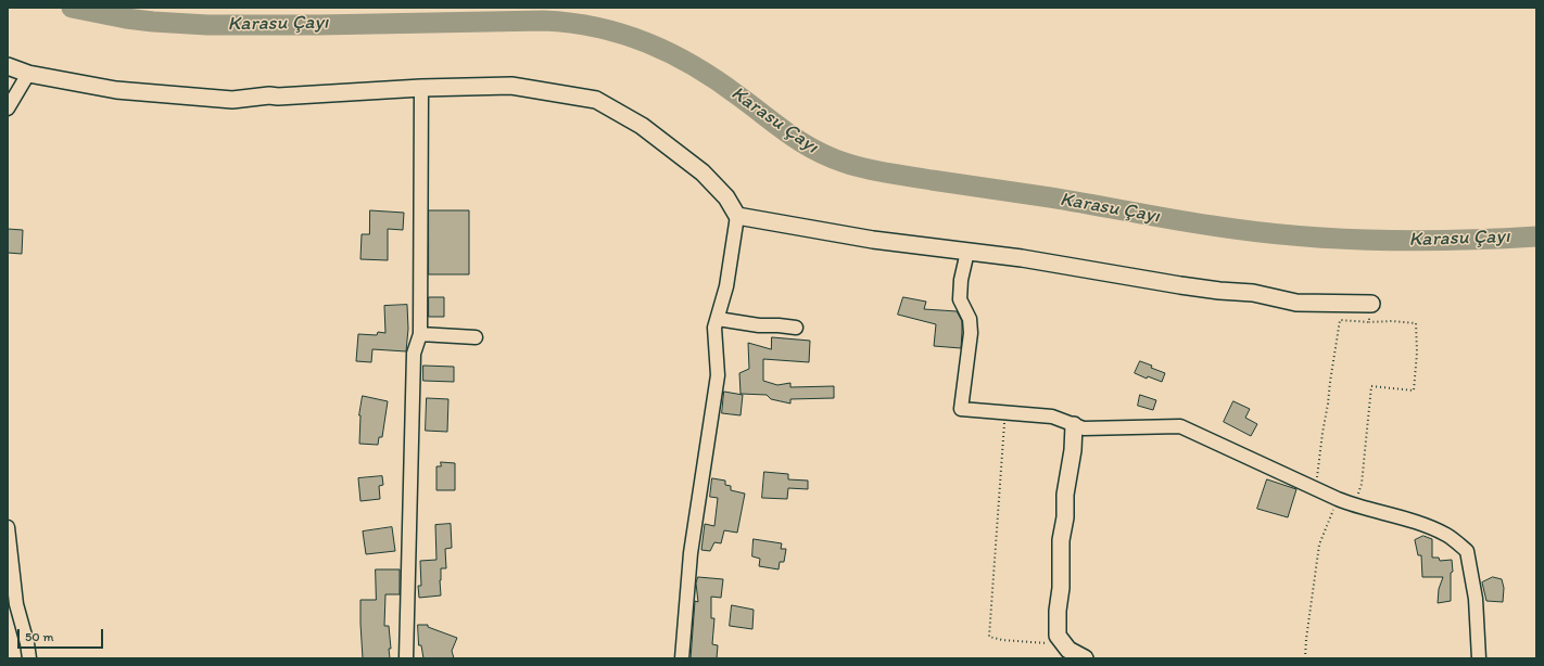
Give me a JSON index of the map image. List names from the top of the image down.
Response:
{
  "water": ["Karasu Çayı"],
  "scale_bar": "50 m"
}
